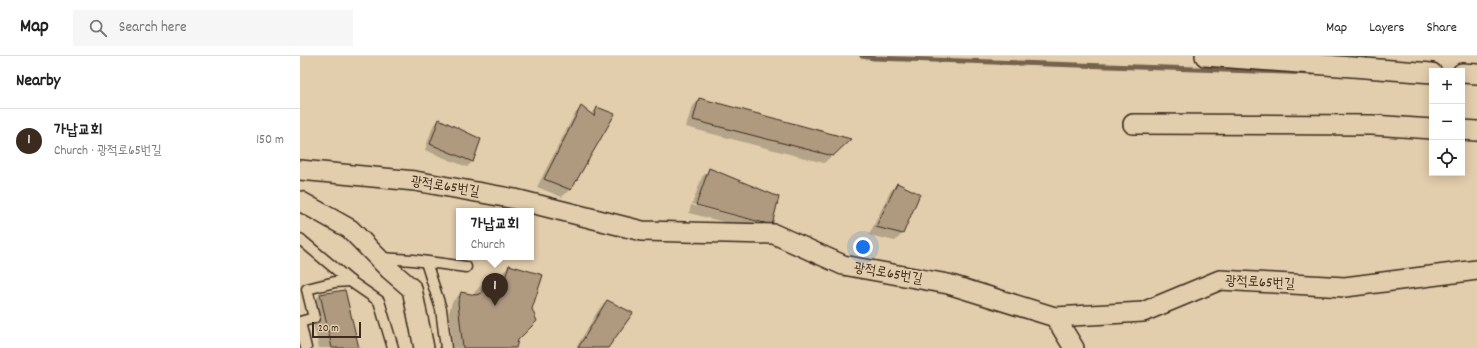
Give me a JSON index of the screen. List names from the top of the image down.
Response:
{
  "streets": {
    "street": ["광적로65번길"]
  },
  "scale_bar": "20 m",
  "page": {
    "header": "Map",
    "search": "Search here",
    "nav": ["Map", "Layers", "Share"],
    "heading": "Nearby",
    "map_buttons": ["+", "−"],
    "list": [
      {
        "mark": "1",
        "name": "가납교회",
        "note": "Church · 광적로65번길",
        "value": "150 m"
      }
    ],
    "popup": ["가납교회", "Church"],
    "pins": "1",
    "scale": "20 m"
  }
}
